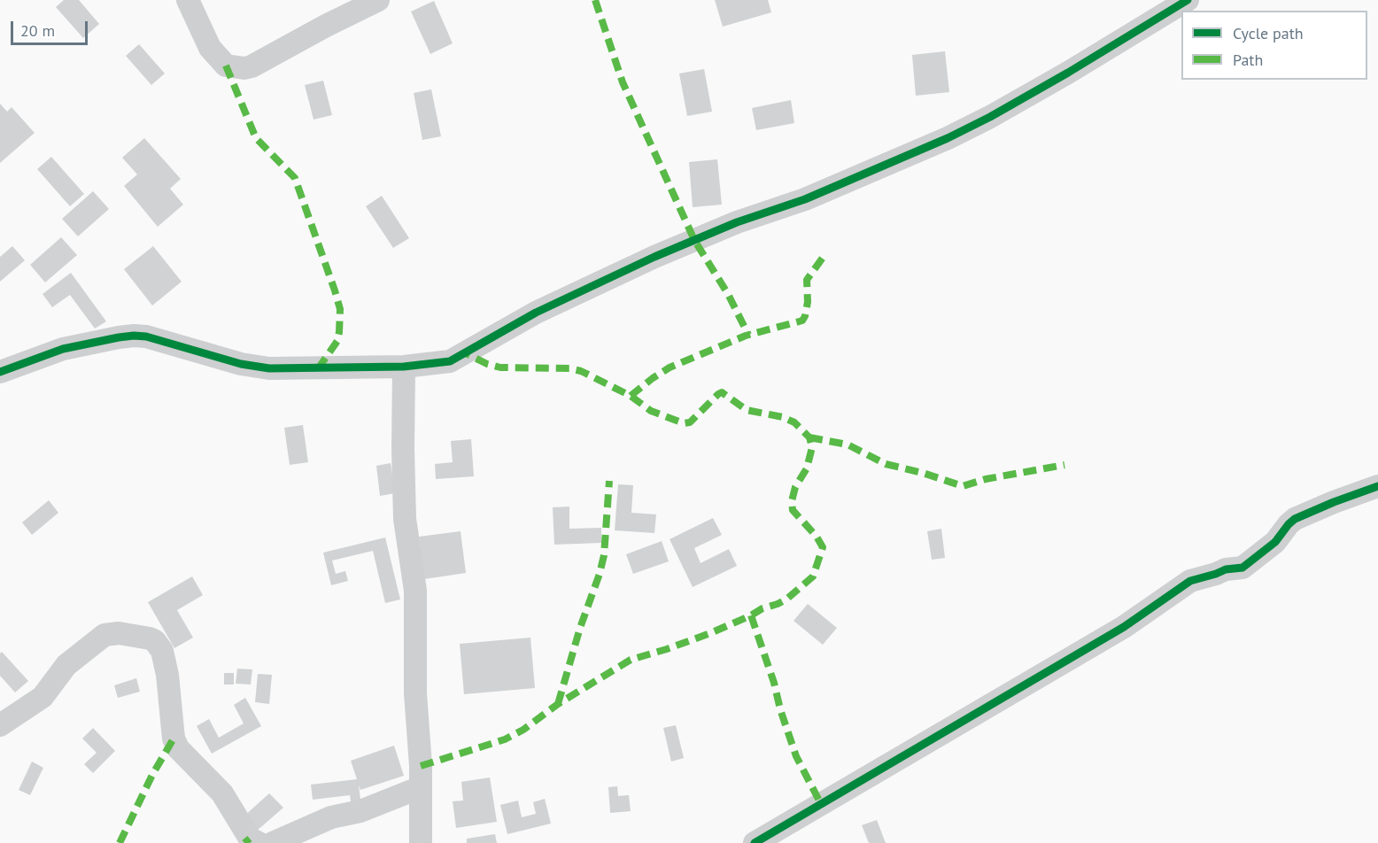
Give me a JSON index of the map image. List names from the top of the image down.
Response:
{
  "legend": ["Cycle path", "Path"],
  "scale_bar": "20 m"
}
